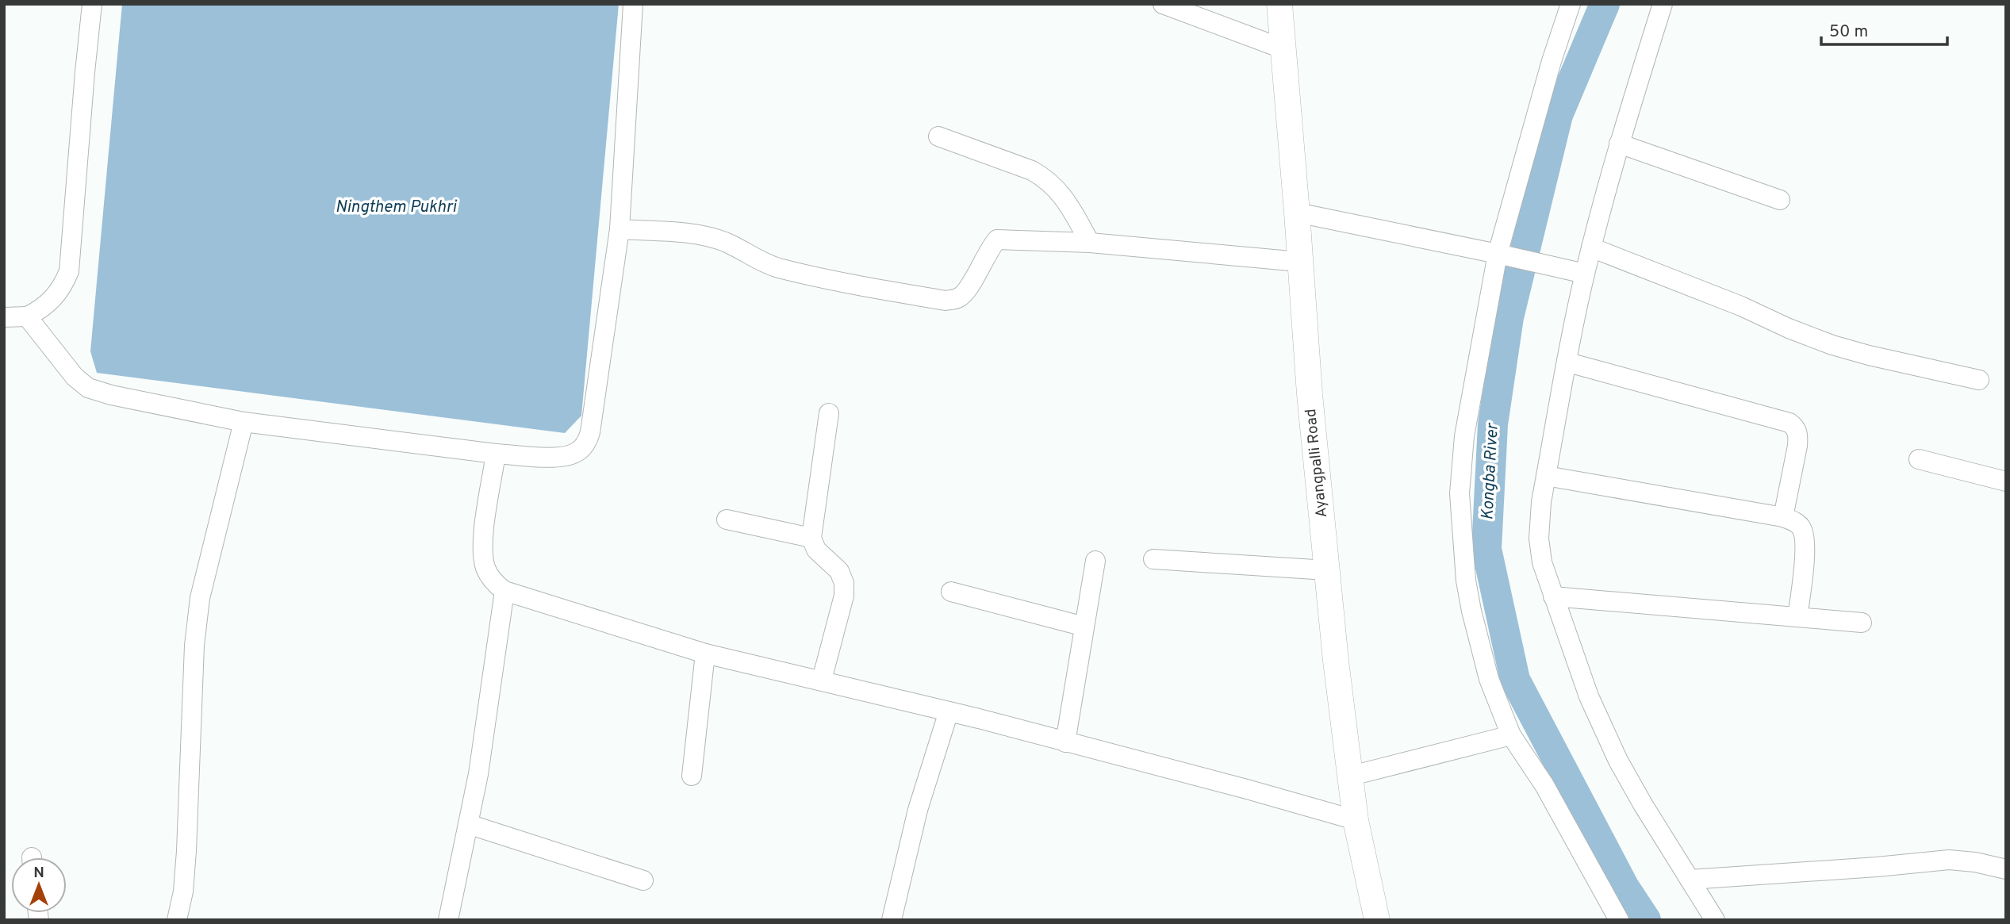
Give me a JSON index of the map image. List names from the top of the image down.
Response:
{
  "streets": {
    "street": ["Ayangpalli Road"]
  },
  "water": ["Ningthem Pukhri", "Kongba River"],
  "scale_bar": "50 m",
  "north": "top"
}
